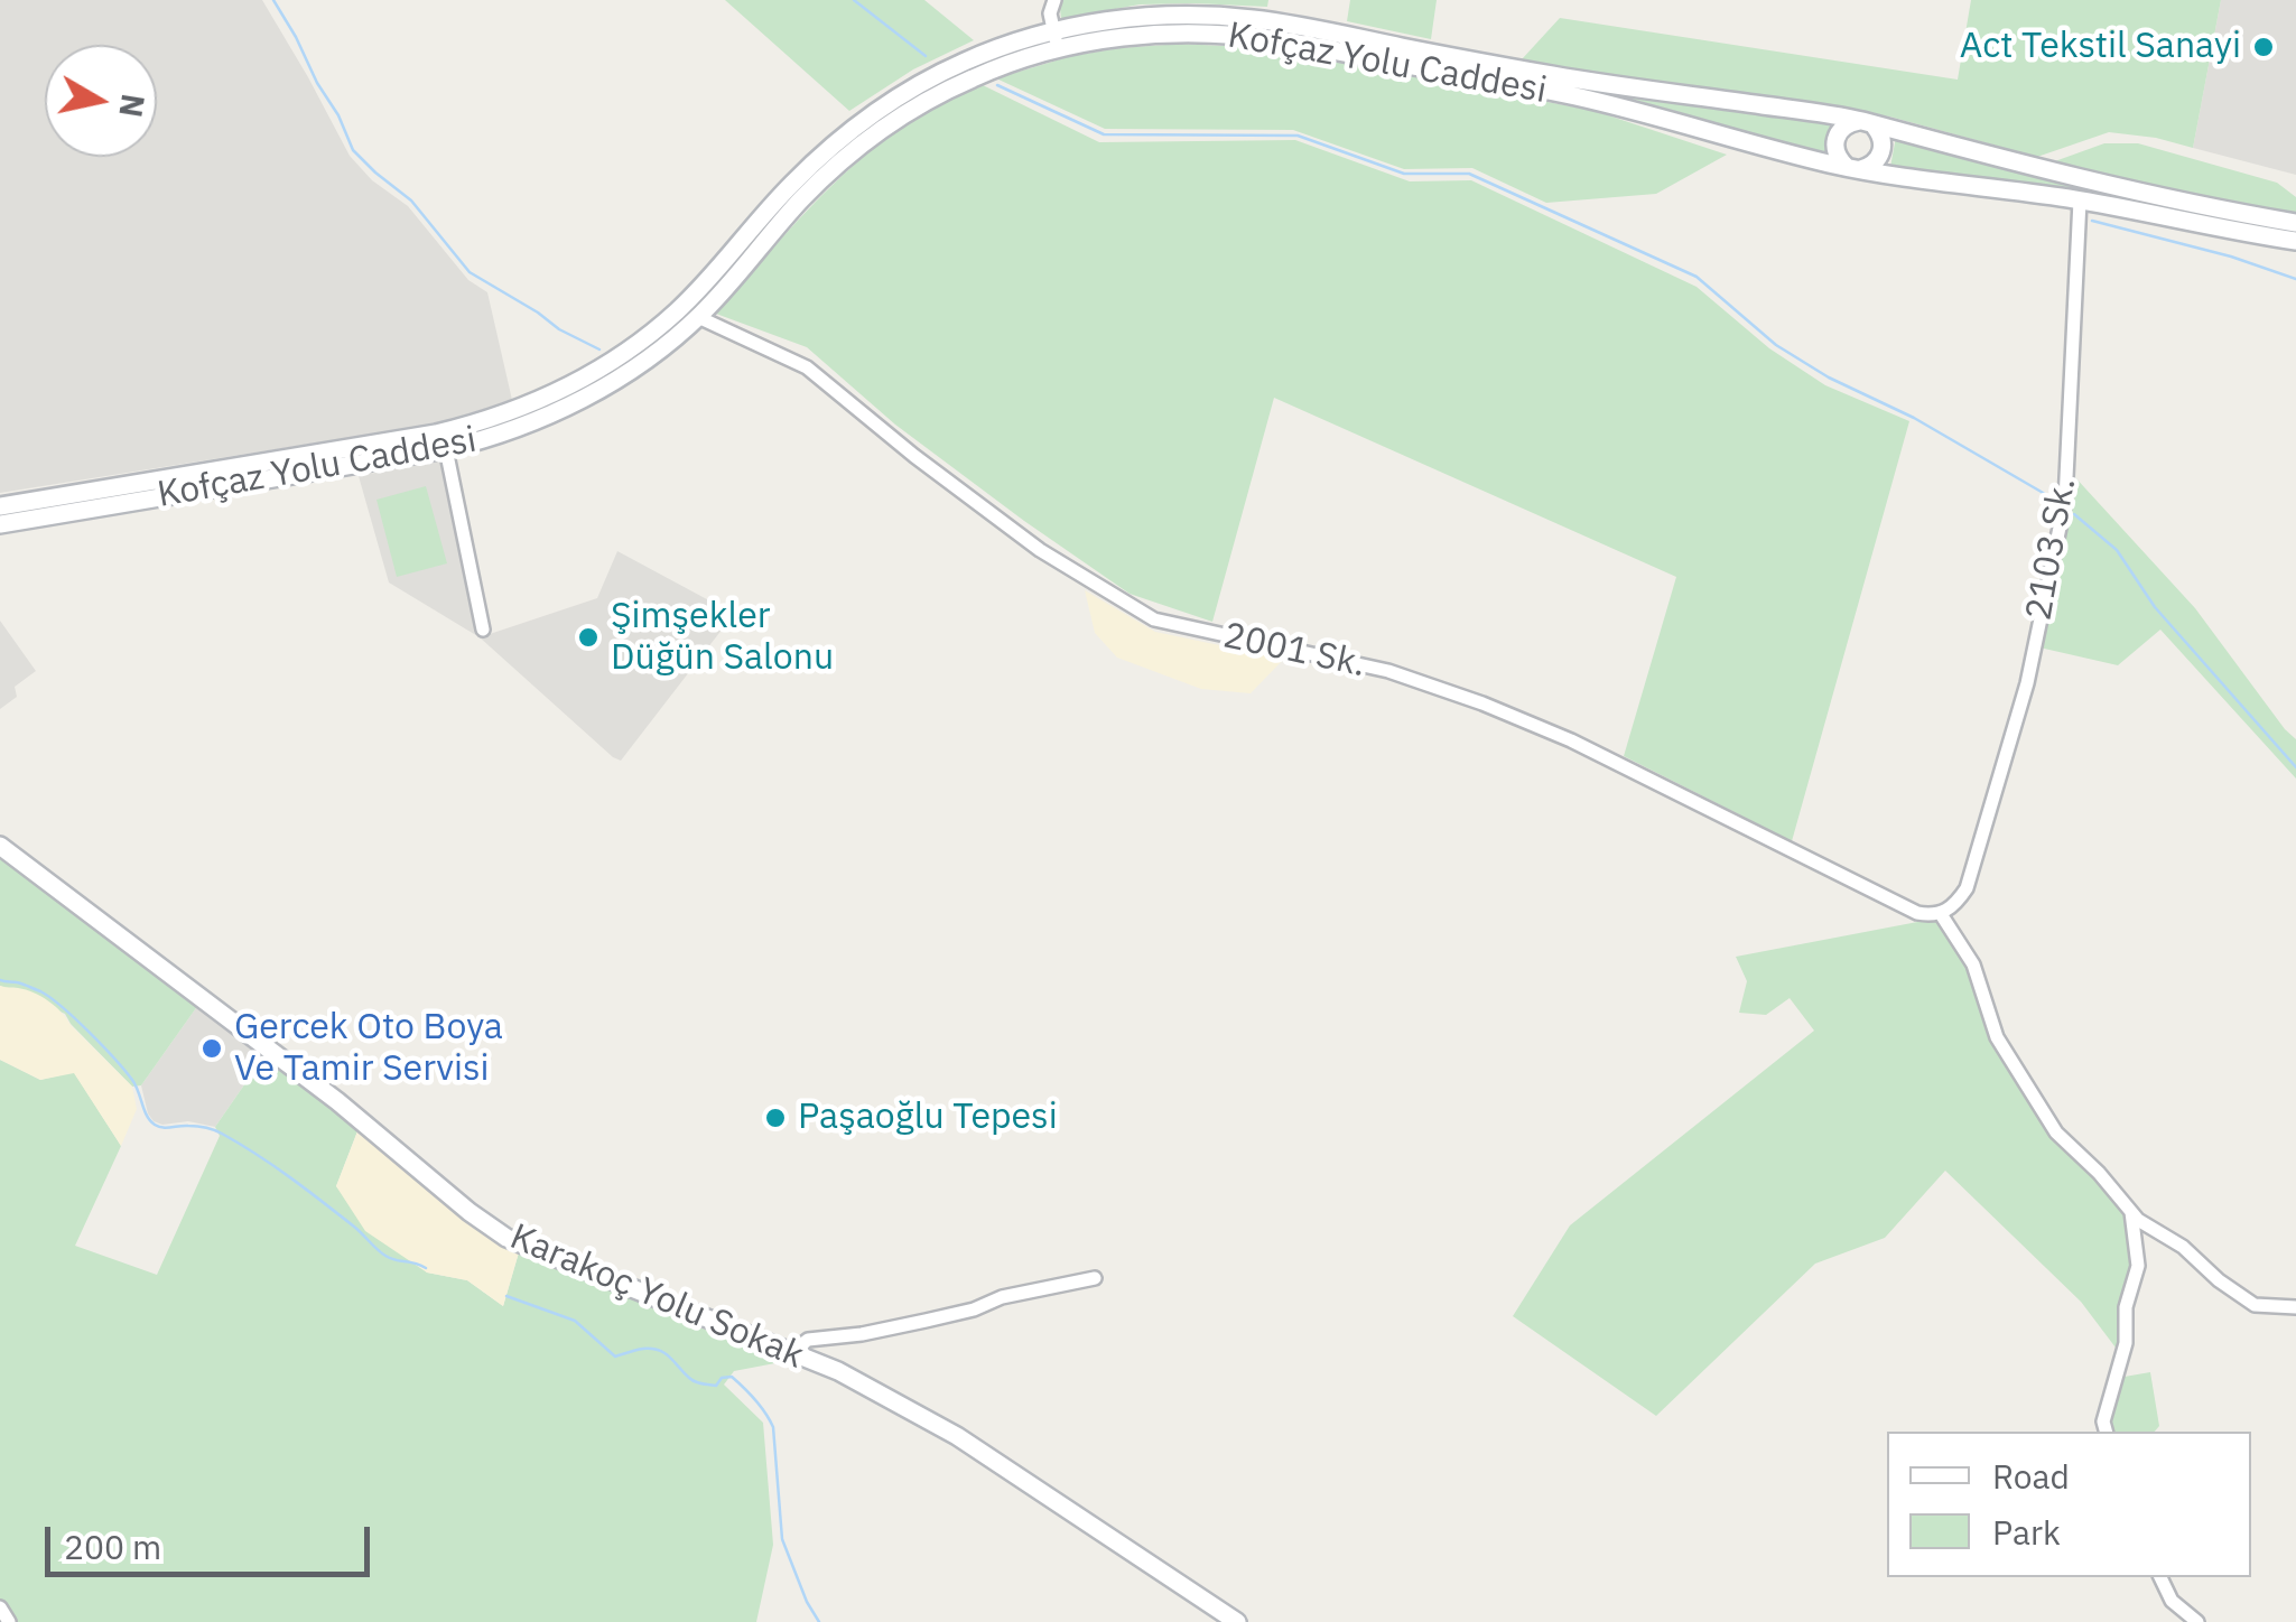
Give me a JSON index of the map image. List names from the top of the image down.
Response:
{
  "streets": {
    "main road": ["Kofçaz Yolu Caddesi", "Karakoç Yolu Sokak"],
    "street": ["2103 Sk.", "2001 Sk."]
  },
  "crossings": [
    ["Kofçaz Yolu Caddesi", "2103 Sk."],
    ["Kofçaz Yolu Caddesi", "2001 Sk."],
    ["2103 Sk.", "2001 Sk."]
  ],
  "places": [
    "Act Tekstil Sanayi",
    "Şimşekler Düğün Salonu",
    "Gercek Oto Boya Ve Tamir Servisi",
    "Paşaoğlu Tepesi"
  ],
  "legend": ["Road", "Park"],
  "scale_bar": "200 m",
  "north": "right"
}
